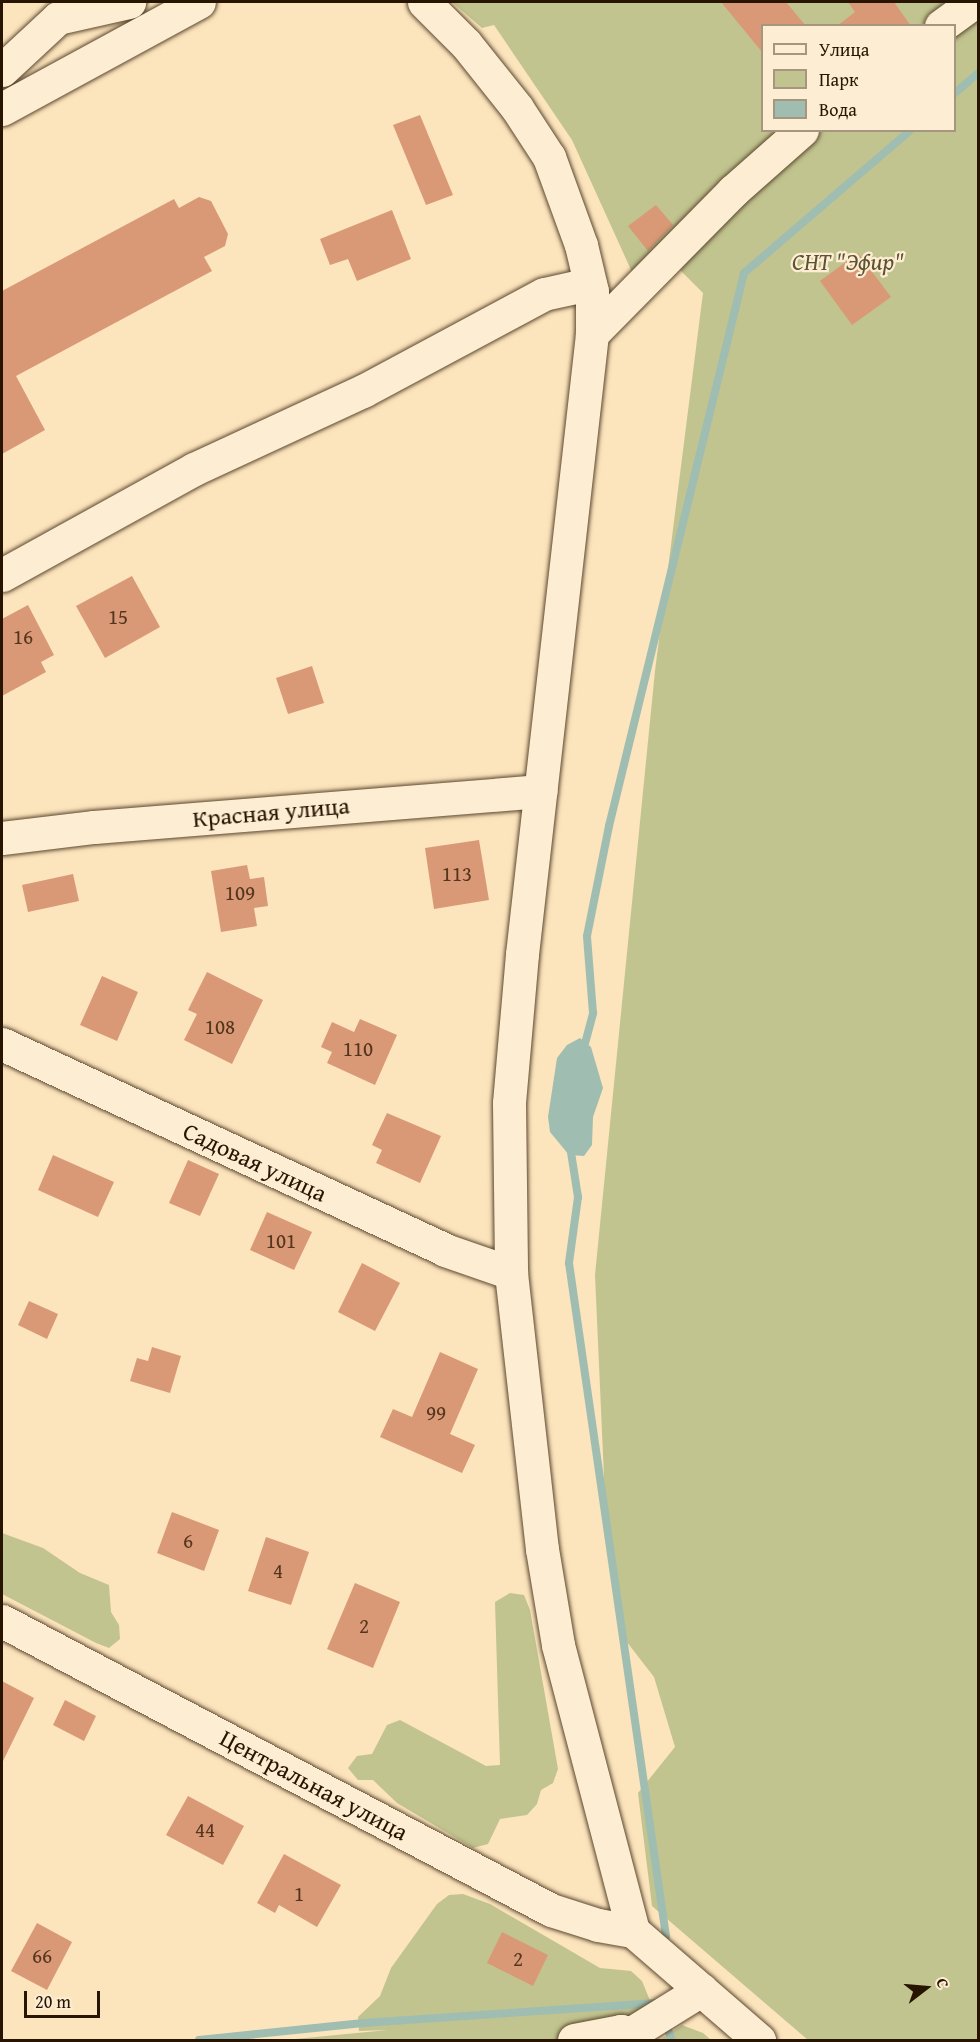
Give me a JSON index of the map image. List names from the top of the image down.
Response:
{
  "streets": {
    "street": ["Красная улица", "Садовая улица", "Центральная улица"]
  },
  "parks": ["СНТ \"Эфир\""],
  "house_numbers": [
    "15",
    "16",
    "113",
    "109",
    "108",
    "110",
    "101",
    "99",
    "6",
    "4",
    "2",
    "44",
    "1",
    "66",
    "2"
  ],
  "legend": ["Улица", "Парк", "Вода"],
  "scale_bar": "20 m",
  "north": "right"
}
